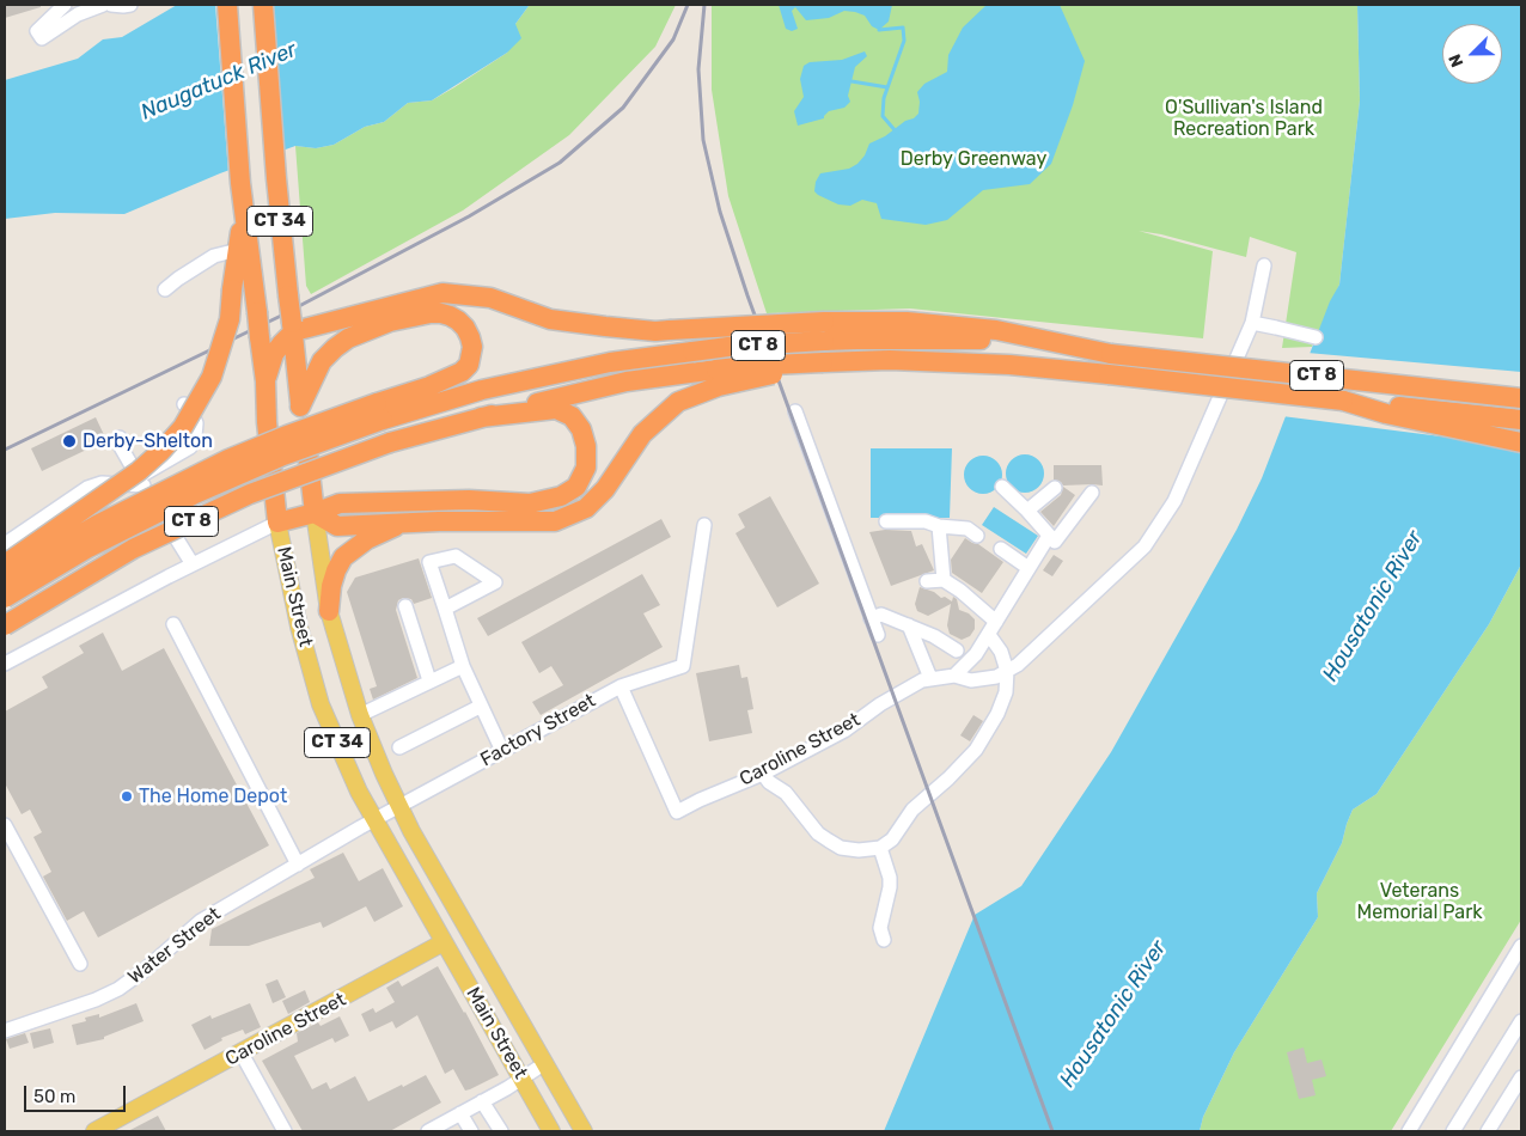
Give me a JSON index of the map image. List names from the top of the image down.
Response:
{
  "streets": {
    "highway": ["CT 34", "CT 8", "Main Street"],
    "main road": ["Caroline Street"],
    "street": ["Factory Street", "Water Street"]
  },
  "crossings": [
    ["Main Street", "Factory Street"],
    ["Main Street", "Caroline Street"],
    ["Main Street", "Water Street"],
    ["Factory Street", "Caroline Street"],
    ["Factory Street", "Water Street"]
  ],
  "water": ["Naugatuck River", "Housatonic River"],
  "parks": ["O'Sullivan's Island Recreation Park", "Derby Greenway", "Veterans Memorial Park"],
  "places": ["Derby-Shelton", "The Home Depot"],
  "scale_bar": "50 m",
  "north": "bottom left"
}
